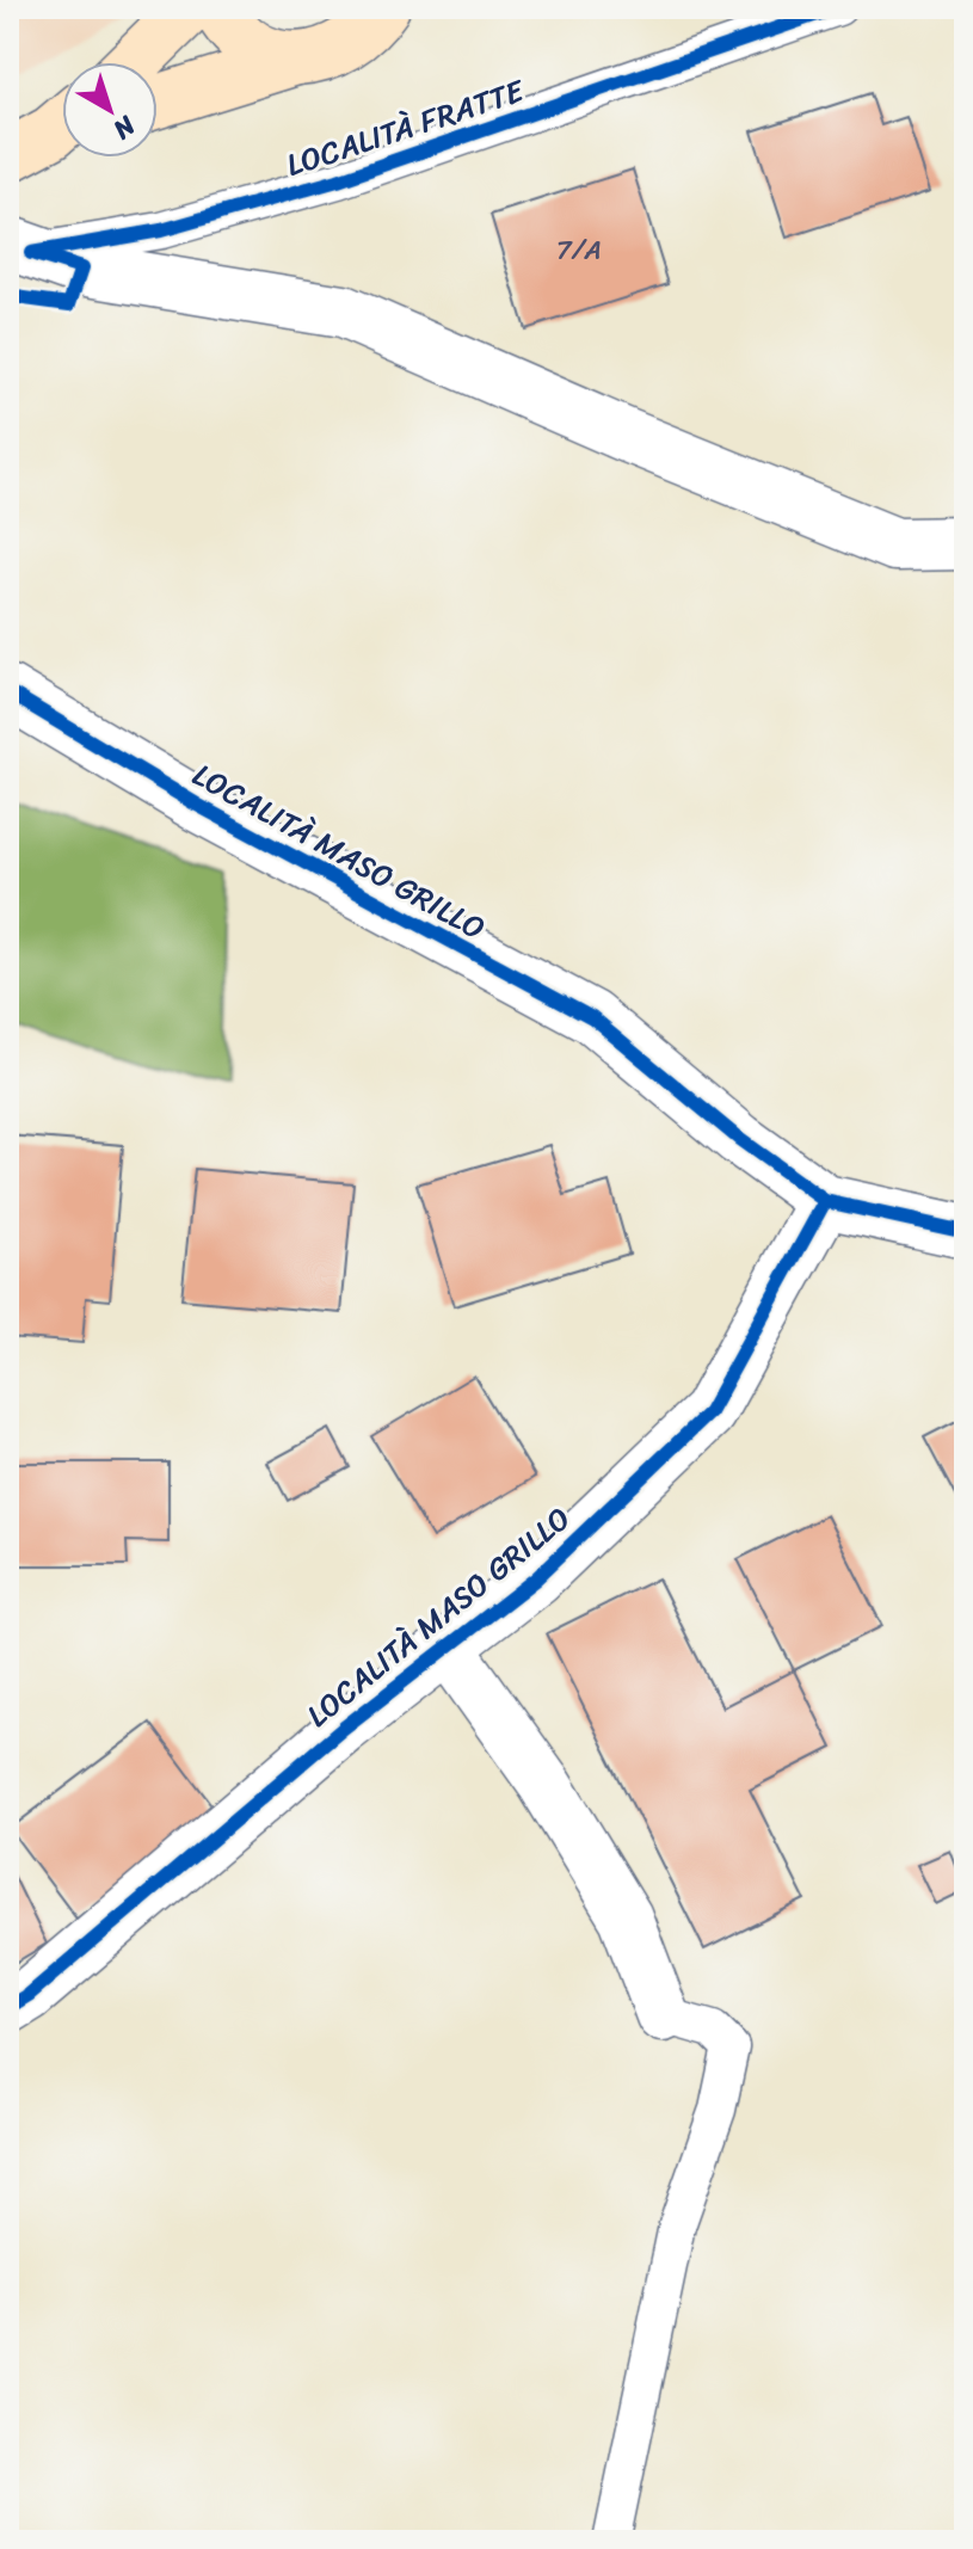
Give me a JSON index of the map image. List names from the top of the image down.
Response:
{
  "streets": {
    "street": ["LOCALITÀ FRATTE", "LOCALITÀ MASO GRILLO"]
  },
  "house_numbers": ["7/A"],
  "north": "bottom right"
}
